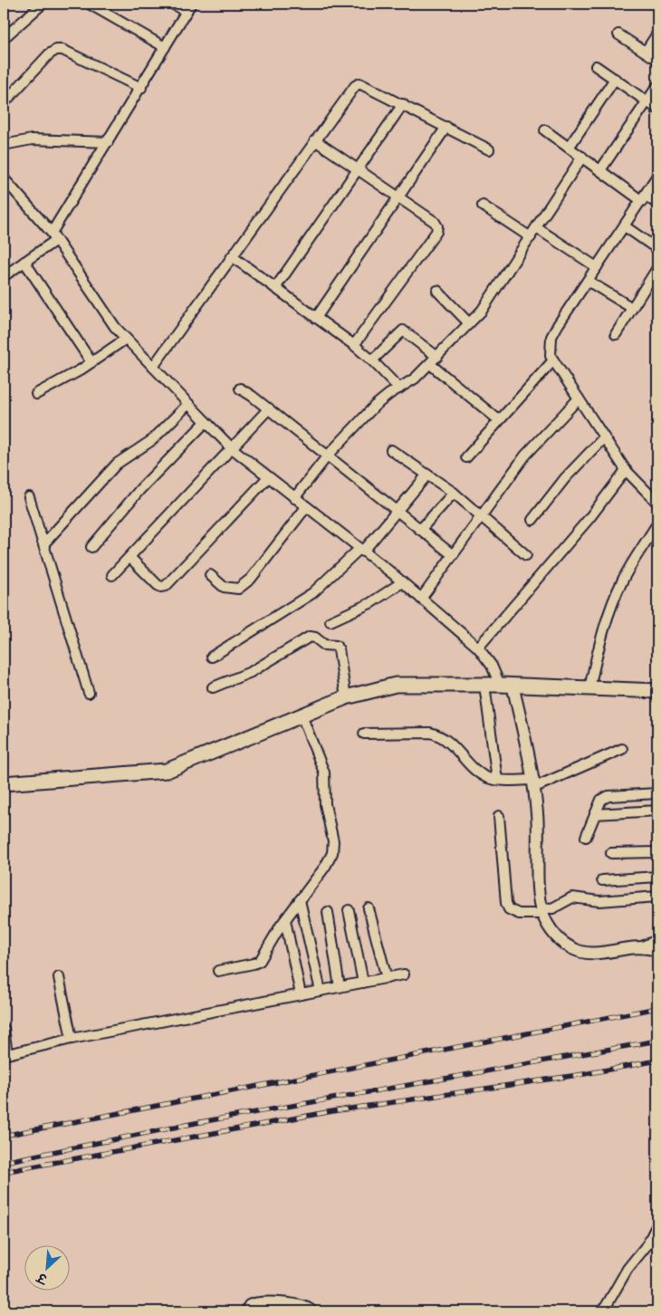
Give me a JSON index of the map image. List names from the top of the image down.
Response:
{
  "north": "bottom left"
}
